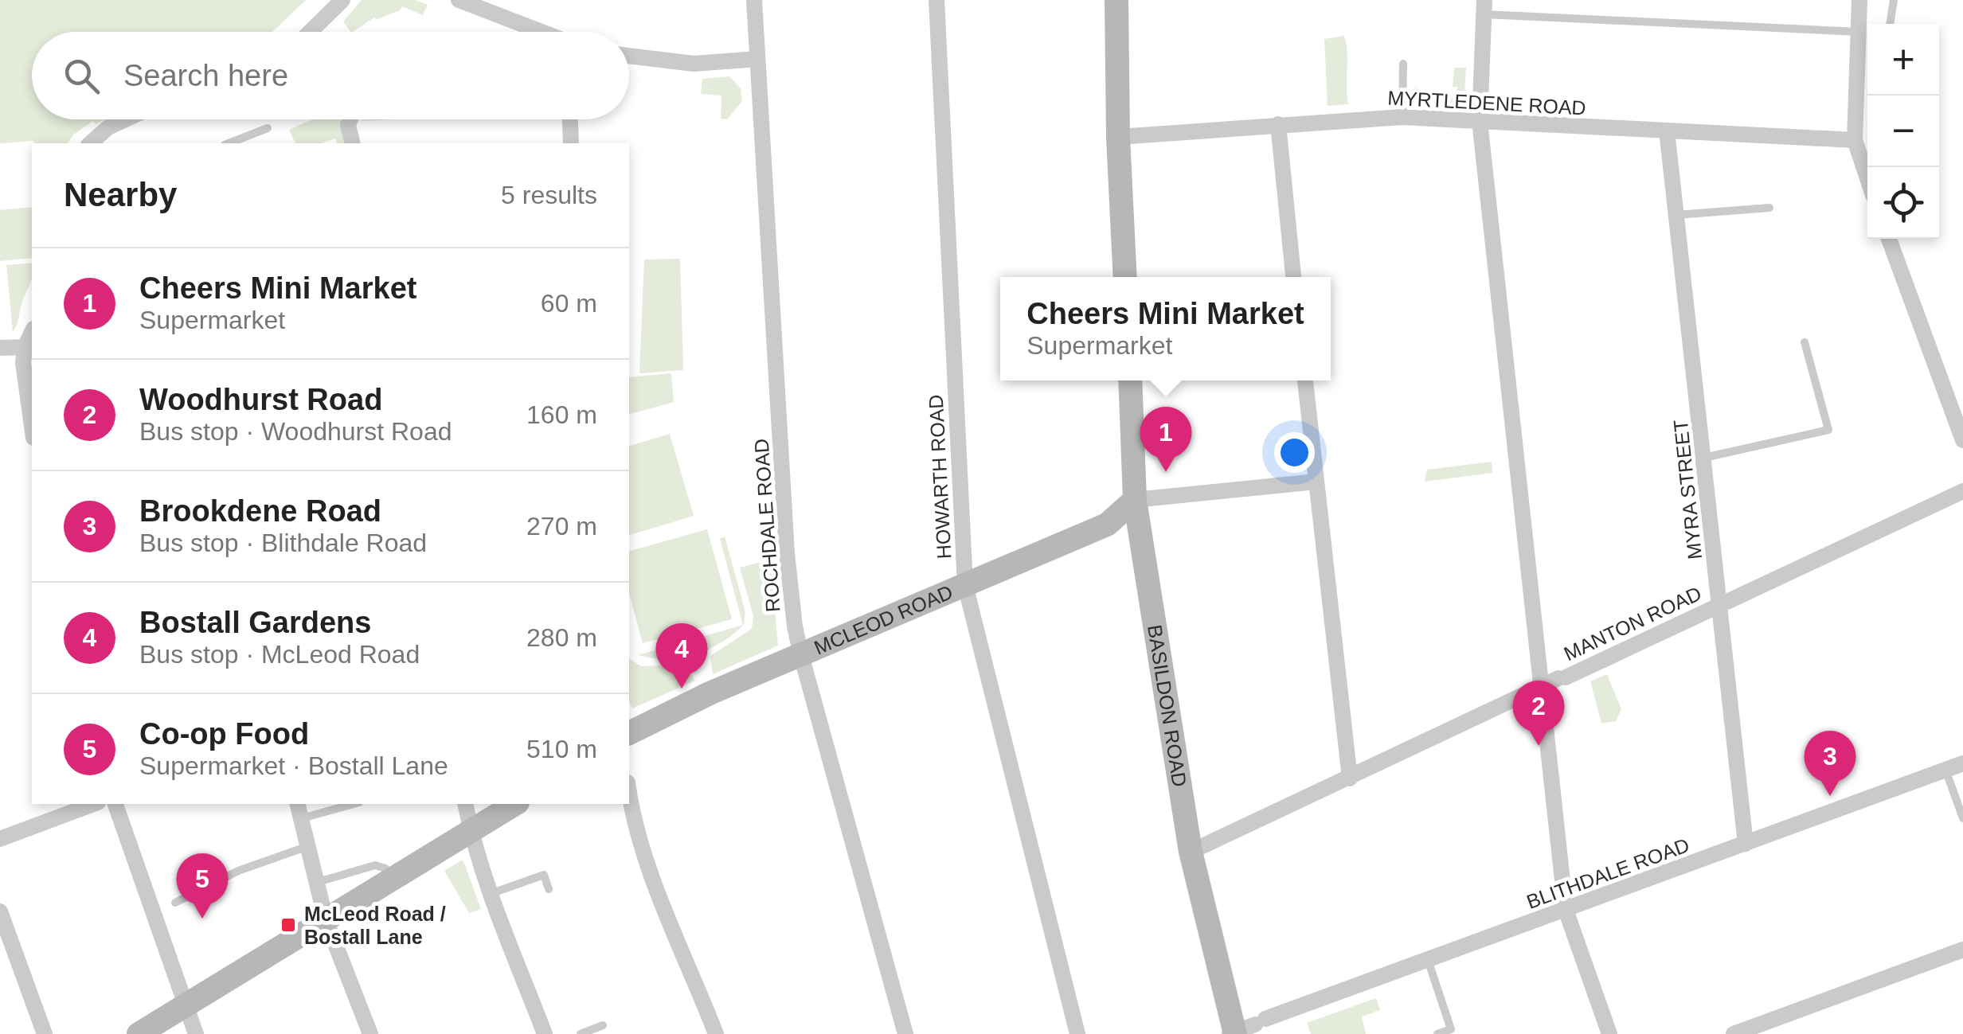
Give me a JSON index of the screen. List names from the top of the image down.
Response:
{
  "streets": {
    "main road": ["MCLEOD ROAD", "BASILDON ROAD"],
    "street": [
      "MYRTLEDENE ROAD",
      "HOWARTH ROAD",
      "MYRA STREET",
      "ROCHDALE ROAD",
      "MANTON ROAD",
      "BLITHDALE ROAD"
    ]
  },
  "crossings": [
    ["MYRTLEDENE ROAD", "MYRA STREET"],
    ["HOWARTH ROAD", "MCLEOD ROAD"],
    ["MYRA STREET", "MANTON ROAD"],
    ["MYRA STREET", "BLITHDALE ROAD"],
    ["ROCHDALE ROAD", "MCLEOD ROAD"],
    ["MCLEOD ROAD", "BASILDON ROAD"],
    ["MANTON ROAD", "BASILDON ROAD"],
    ["BASILDON ROAD", "BLITHDALE ROAD"]
  ],
  "places": {
    "transit": ["McLeod Road / Bostall Lane"]
  },
  "page": {
    "map_buttons": ["+", "−"],
    "search": "Search here",
    "heading": ["Nearby", "5 results"],
    "list": [
      {
        "mark": "1",
        "name": "Cheers Mini Market",
        "note": "Supermarket",
        "value": "60 m"
      },
      {
        "mark": "2",
        "name": "Woodhurst Road",
        "note": "Bus stop · Woodhurst Road",
        "value": "160 m"
      },
      {
        "mark": "3",
        "name": "Brookdene Road",
        "note": "Bus stop · Blithdale Road",
        "value": "270 m"
      },
      {
        "mark": "4",
        "name": "Bostall Gardens",
        "note": "Bus stop · McLeod Road",
        "value": "280 m"
      },
      {
        "mark": "5",
        "name": "Co-op Food",
        "note": "Supermarket · Bostall Lane",
        "value": "510 m"
      }
    ],
    "popup": ["Cheers Mini Market", "Supermarket"],
    "pins": [
      "1",
      "4",
      "2",
      "3",
      "5"
    ]
  }
}
